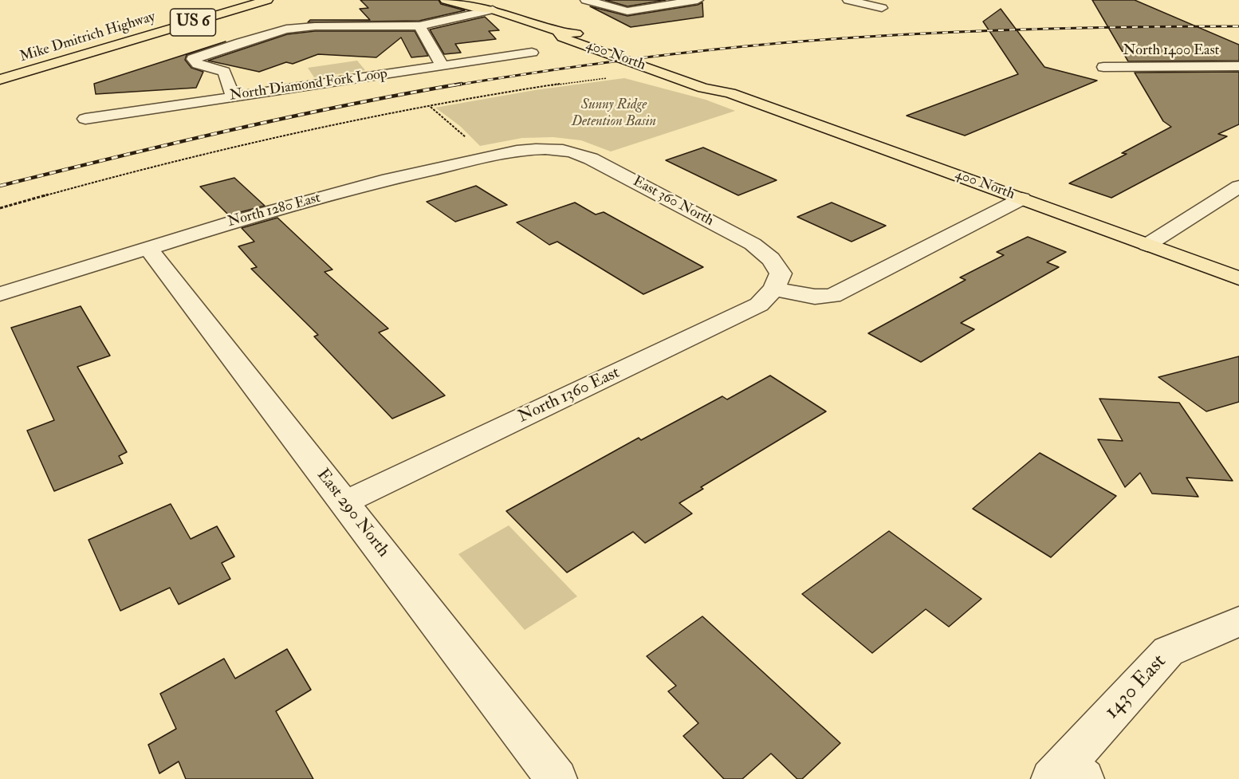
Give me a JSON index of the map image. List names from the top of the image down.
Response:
{
  "streets": {
    "main road": ["US 6", "Mike Dmitrich Highway", "400 North"],
    "street": [
      "North 1400 East",
      "North Diamond Fork Loop",
      "East 360 North",
      "North 1280 East",
      "North 1360 East",
      "East 290 North",
      "1430 East"
    ]
  },
  "crossings": [
    ["East 360 North", "North 1280 East"],
    ["East 360 North", "North 1360 East"],
    ["North 1280 East", "East 290 North"],
    ["North 1360 East", "East 290 North"]
  ],
  "parks": ["Sunny Ridge Detention Basin"]
}
